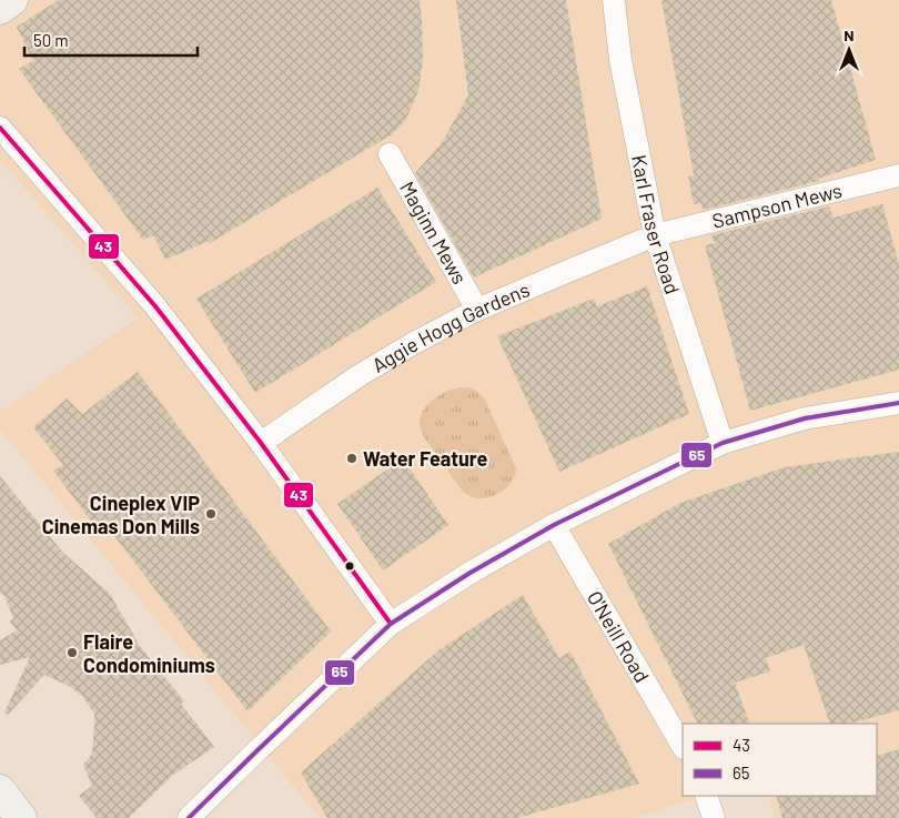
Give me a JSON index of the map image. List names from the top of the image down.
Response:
{
  "streets": {
    "street": [
      "Sampson Mews",
      "Karl Fraser Road",
      "Maginn Mews",
      "Aggie Hogg Gardens",
      "O'Neill Road"
    ]
  },
  "crossings": [
    ["Sampson Mews", "Karl Fraser Road"],
    ["Sampson Mews", "Aggie Hogg Gardens"],
    ["Karl Fraser Road", "Aggie Hogg Gardens"],
    ["Maginn Mews", "Aggie Hogg Gardens"]
  ],
  "places": ["Water Feature", "Cineplex VIP Cinemas Don Mills", "Flaire Condominiums"],
  "lines": ["transit line 43", "transit line 65"],
  "legend": ["43", "65"],
  "scale_bar": "50 m",
  "north": "top"
}
